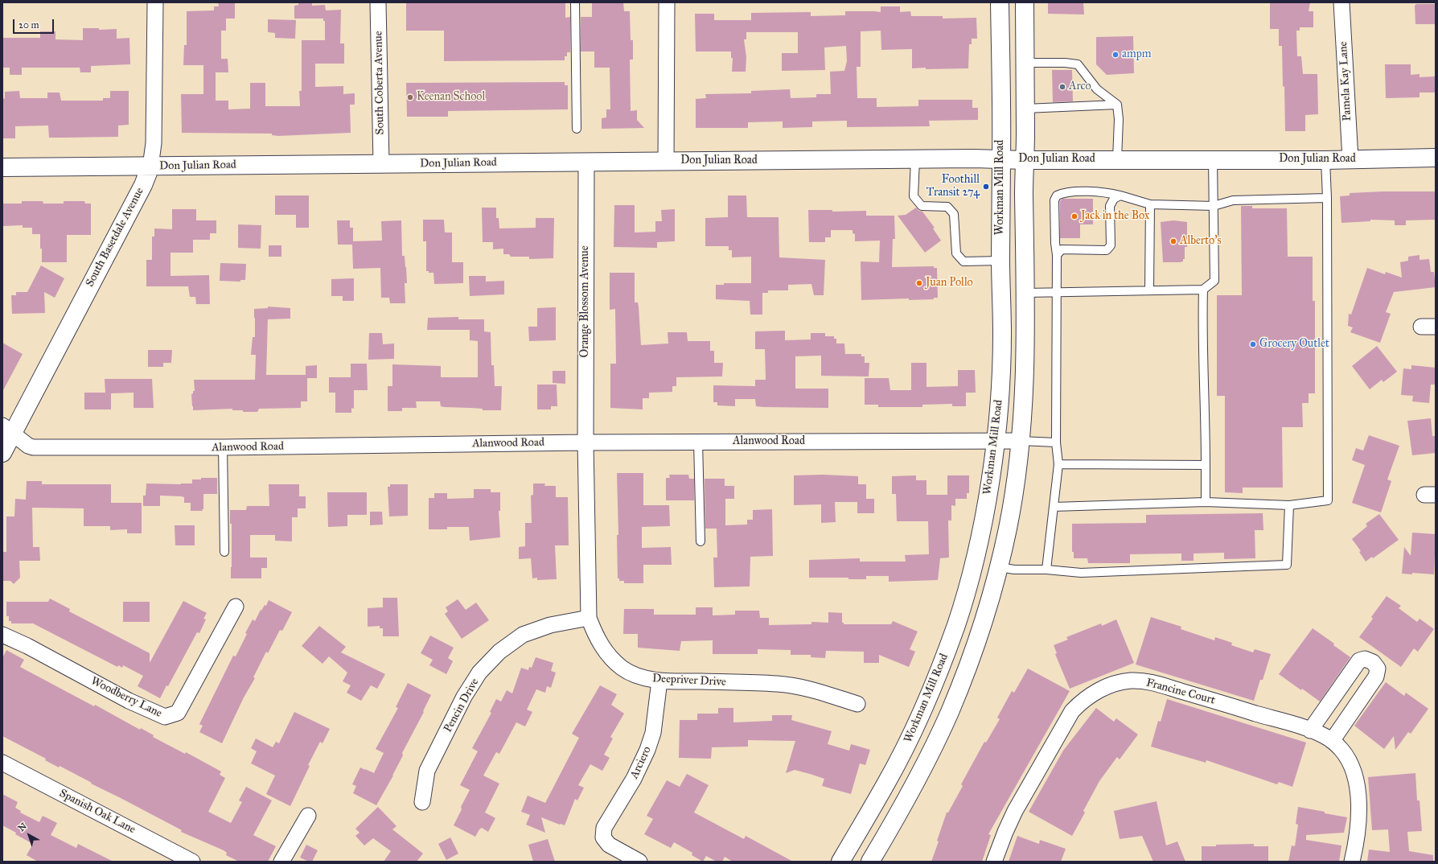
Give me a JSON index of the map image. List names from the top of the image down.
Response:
{
  "streets": {
    "main road": ["Don Julian Road", "Workman Mill Road", "South Basetdale Avenue"],
    "street": [
      "Pamela Kay Lane",
      "South Coberta Avenue",
      "Orange Blossom Avenue",
      "Alanwood Road",
      "Deepriver Drive",
      "Francine Court",
      "Woodberry Lane",
      "Pencin Drive",
      "Arciero",
      "Spanish Oak Lane"
    ]
  },
  "crossings": [
    ["Pamela Kay Lane", "Don Julian Road"],
    ["South Coberta Avenue", "Don Julian Road"],
    ["Don Julian Road", "Workman Mill Road"],
    ["Don Julian Road", "South Basetdale Avenue"],
    ["Don Julian Road", "Orange Blossom Avenue"],
    ["Workman Mill Road", "Alanwood Road"],
    ["South Basetdale Avenue", "Alanwood Road"],
    ["Orange Blossom Avenue", "Alanwood Road"],
    ["Orange Blossom Avenue", "Deepriver Drive"],
    ["Alanwood Road", "Deepriver Drive"],
    ["Deepriver Drive", "Pencin Drive"],
    ["Deepriver Drive", "Arciero"]
  ],
  "places": [
    "ampm",
    "Arco",
    "Keenan School",
    "Foothill Transit 274",
    "Jack in the Box",
    "Alberto's",
    "Juan Pollo",
    "Grocery Outlet"
  ],
  "scale_bar": "20 m",
  "north": "top left"
}
